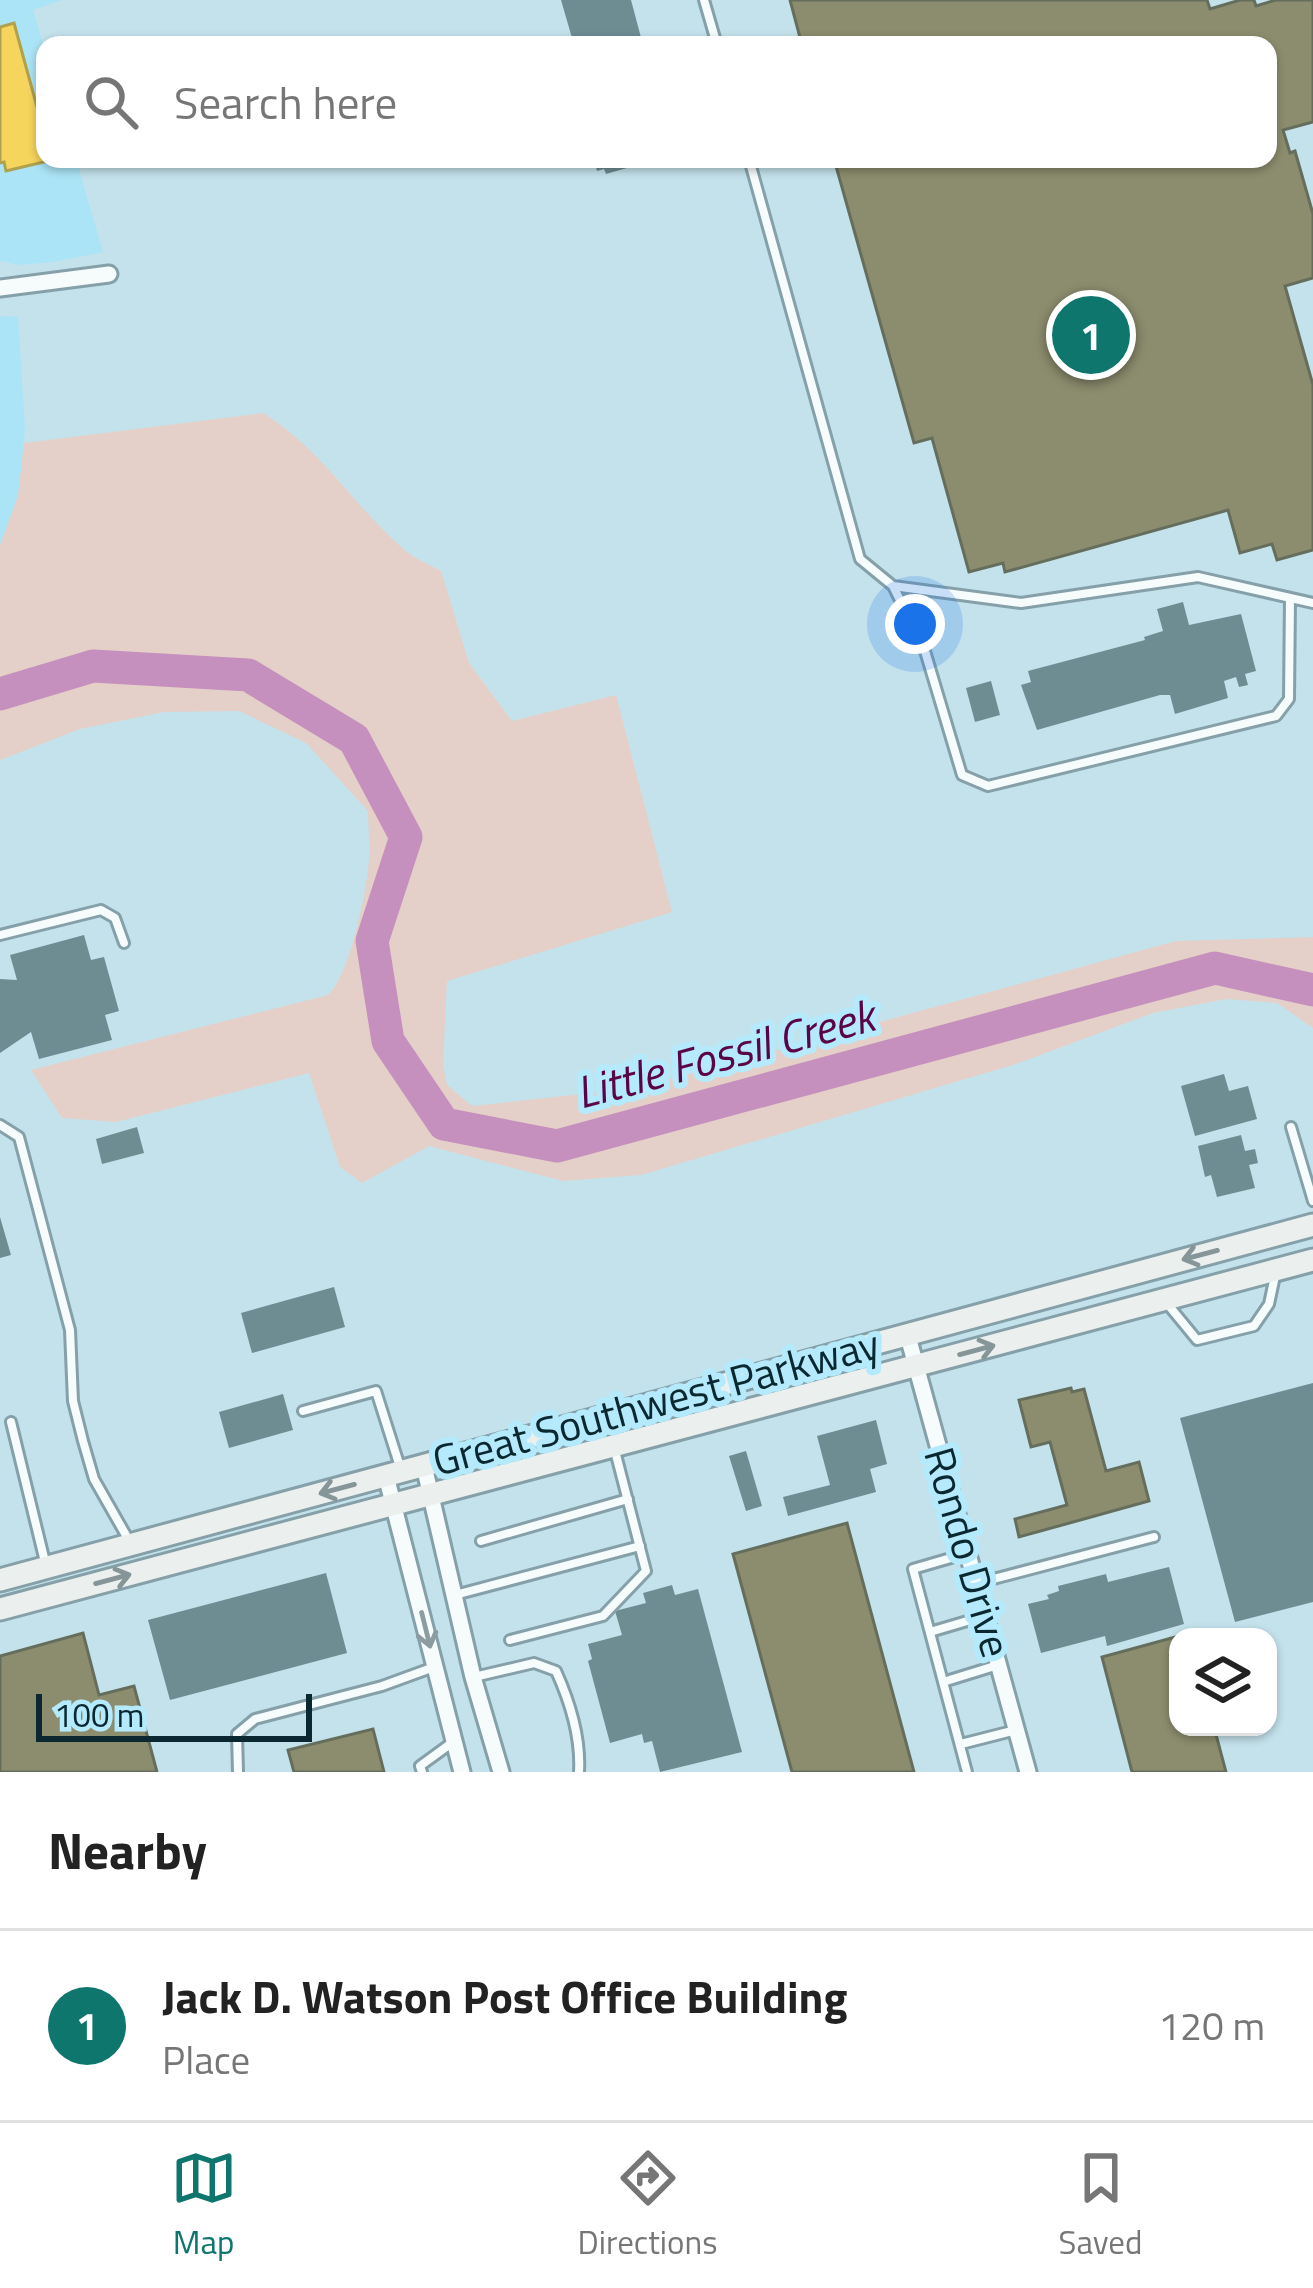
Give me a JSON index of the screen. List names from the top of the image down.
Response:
{
  "streets": {
    "street": ["Great Southwest Parkway", "Rondo Drive"]
  },
  "crossings": [
    ["Great Southwest Parkway", "Rondo Drive"]
  ],
  "water": ["Little Fossil Creek"],
  "scale_bar": "100 m",
  "page": {
    "search": "Search here",
    "pins": "1",
    "scale": "100 m",
    "heading": "Nearby",
    "list": [
      {
        "mark": "1",
        "name": "Jack D. Watson Post Office Building",
        "note": "Place",
        "value": "120 m"
      }
    ],
    "nav": ["Map", "Directions", "Saved"]
  }
}
